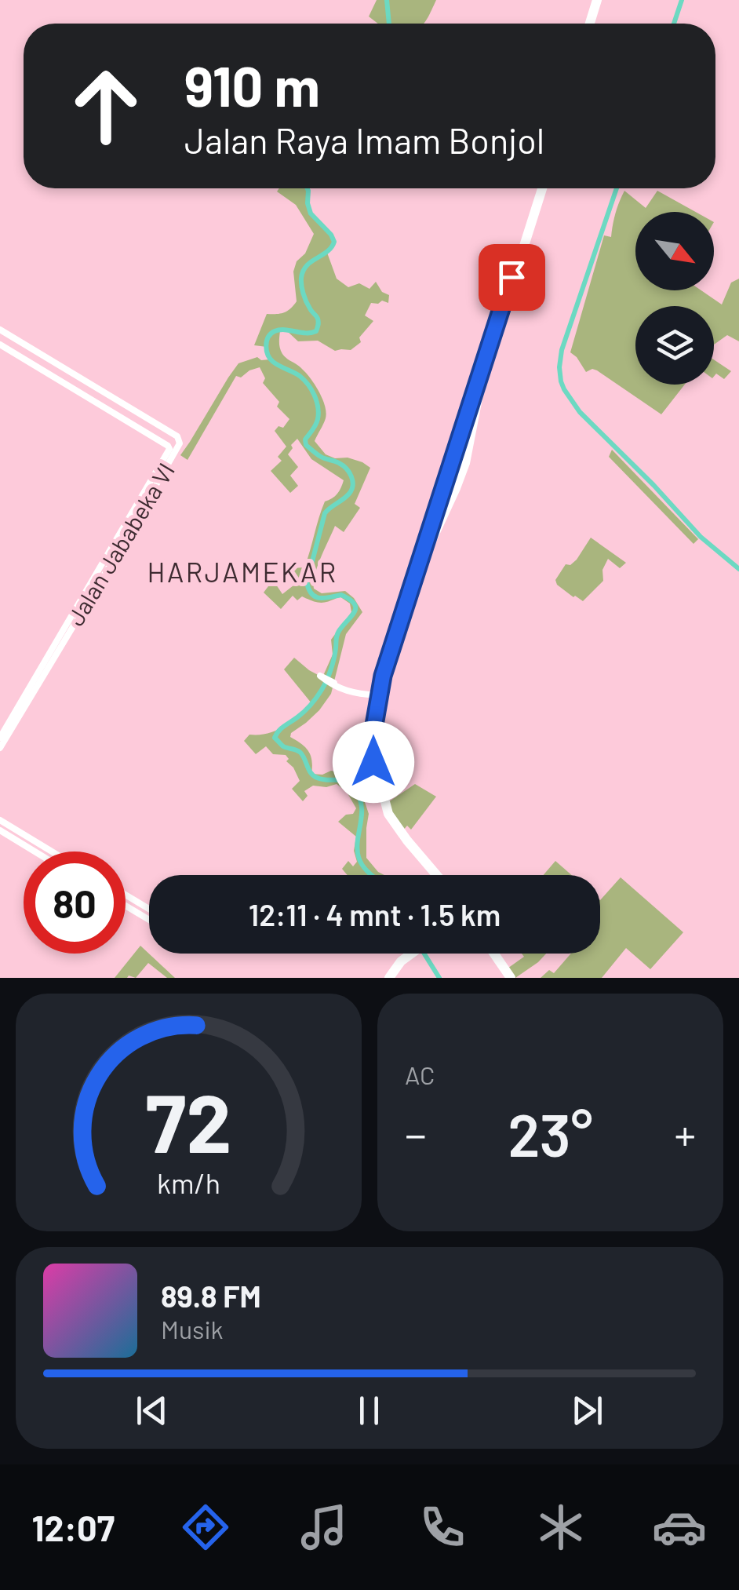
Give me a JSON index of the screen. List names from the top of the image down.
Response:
{
  "streets": {
    "street": ["Jalan Jababeka VI"]
  },
  "districts": ["HARJAMEKAR"],
  "north": "bottom right",
  "page": {
    "turn": ["910 m", "Jalan Raya Imam Bonjol"],
    "limit": "80",
    "trip": "12:11 · 4 mnt · 1.5 km",
    "tile": "AC",
    "heat": ["−", "23°", "+"],
    "song": ["89.8 FM", "Musik"],
    "tabs": "12:07",
    "gauge": ["72", "km/h"]
  }
}
